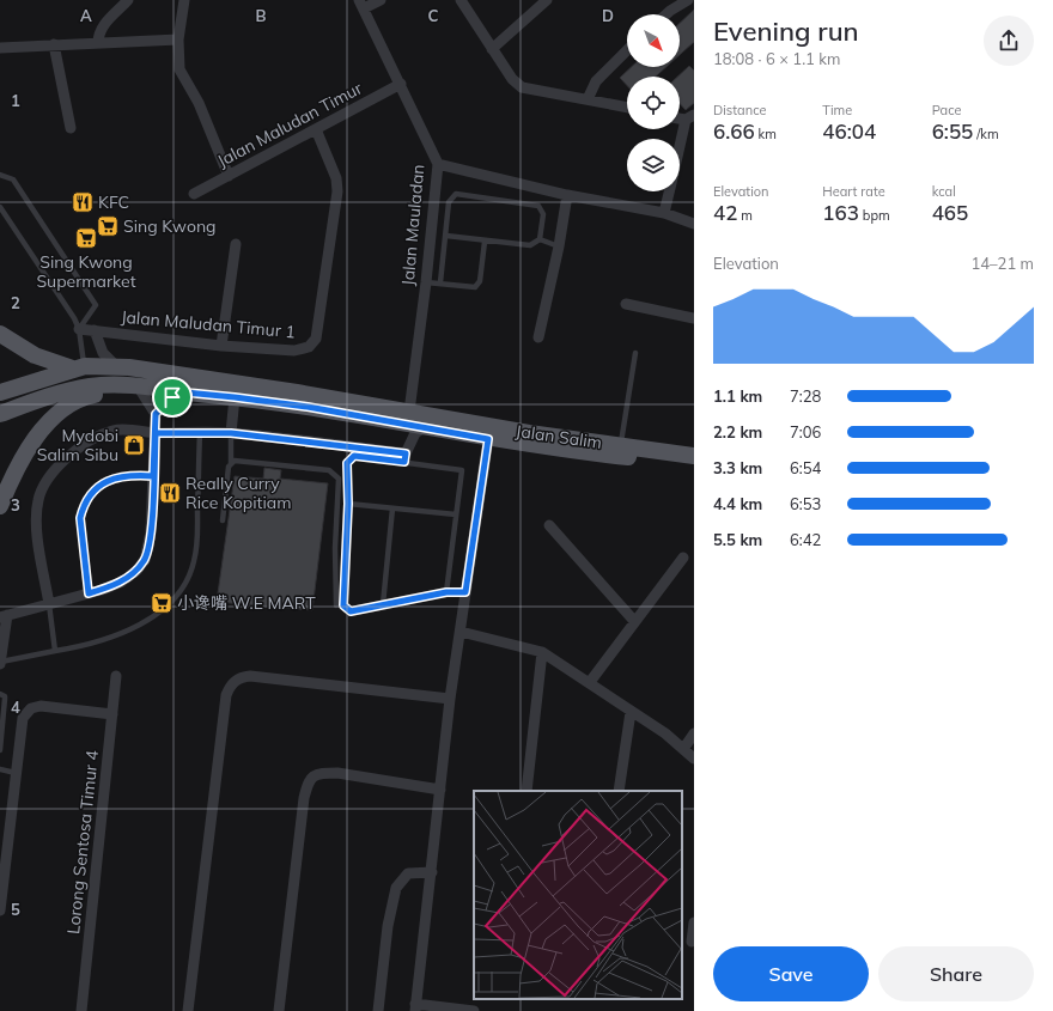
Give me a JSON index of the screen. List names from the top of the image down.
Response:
{
  "streets": {
    "main road": ["Jalan Salim"],
    "street": [
      "Jalan Maludan Timur",
      "Jalan Mauladan",
      "Jalan Maludan Timur 1",
      "Lorong Sentosa Timur 4"
    ]
  },
  "crossings": [
    ["Jalan Maludan Timur", "Jalan Mauladan"],
    ["Jalan Maludan Timur", "Jalan Maludan Timur 1"],
    ["Jalan Mauladan", "Jalan Salim"]
  ],
  "places": {
    "restaurant": ["KFC", "Really Curry Rice Kopitiam"],
    "supermarket": ["Sing Kwong", "Sing Kwong Supermarket", "小谗嘴 W.E MART"],
    "shop": ["Mydobi Salim Sibu"]
  },
  "north": "bottom right",
  "page": {
    "heading": ["Evening run", "18:08 · 6 × 1.1 km"],
    "stats": [
      ["Distance", "6.66 km"],
      ["Time", "46:04"],
      ["Pace", "6:55 /km"],
      ["Elevation", "42 m"],
      ["Heart rate", "163 bpm"],
      ["kcal", "465"]
    ],
    "chart": ["Elevation", "14–21 m"],
    "list": [
      {
        "name": "1.1 km",
        "note": "7:28"
      },
      {
        "name": "2.2 km",
        "note": "7:06"
      },
      {
        "name": "3.3 km",
        "note": "6:54"
      },
      {
        "name": "4.4 km",
        "note": "6:53"
      },
      {
        "name": "5.5 km",
        "note": "6:42"
      }
    ],
    "buttons": ["Save", "Share"]
  },
  "grid": {
    "columns": [
      "A",
      "B",
      "C",
      "D"
    ],
    "rows": [
      "1",
      "2",
      "3",
      "4",
      "5"
    ]
  }
}
